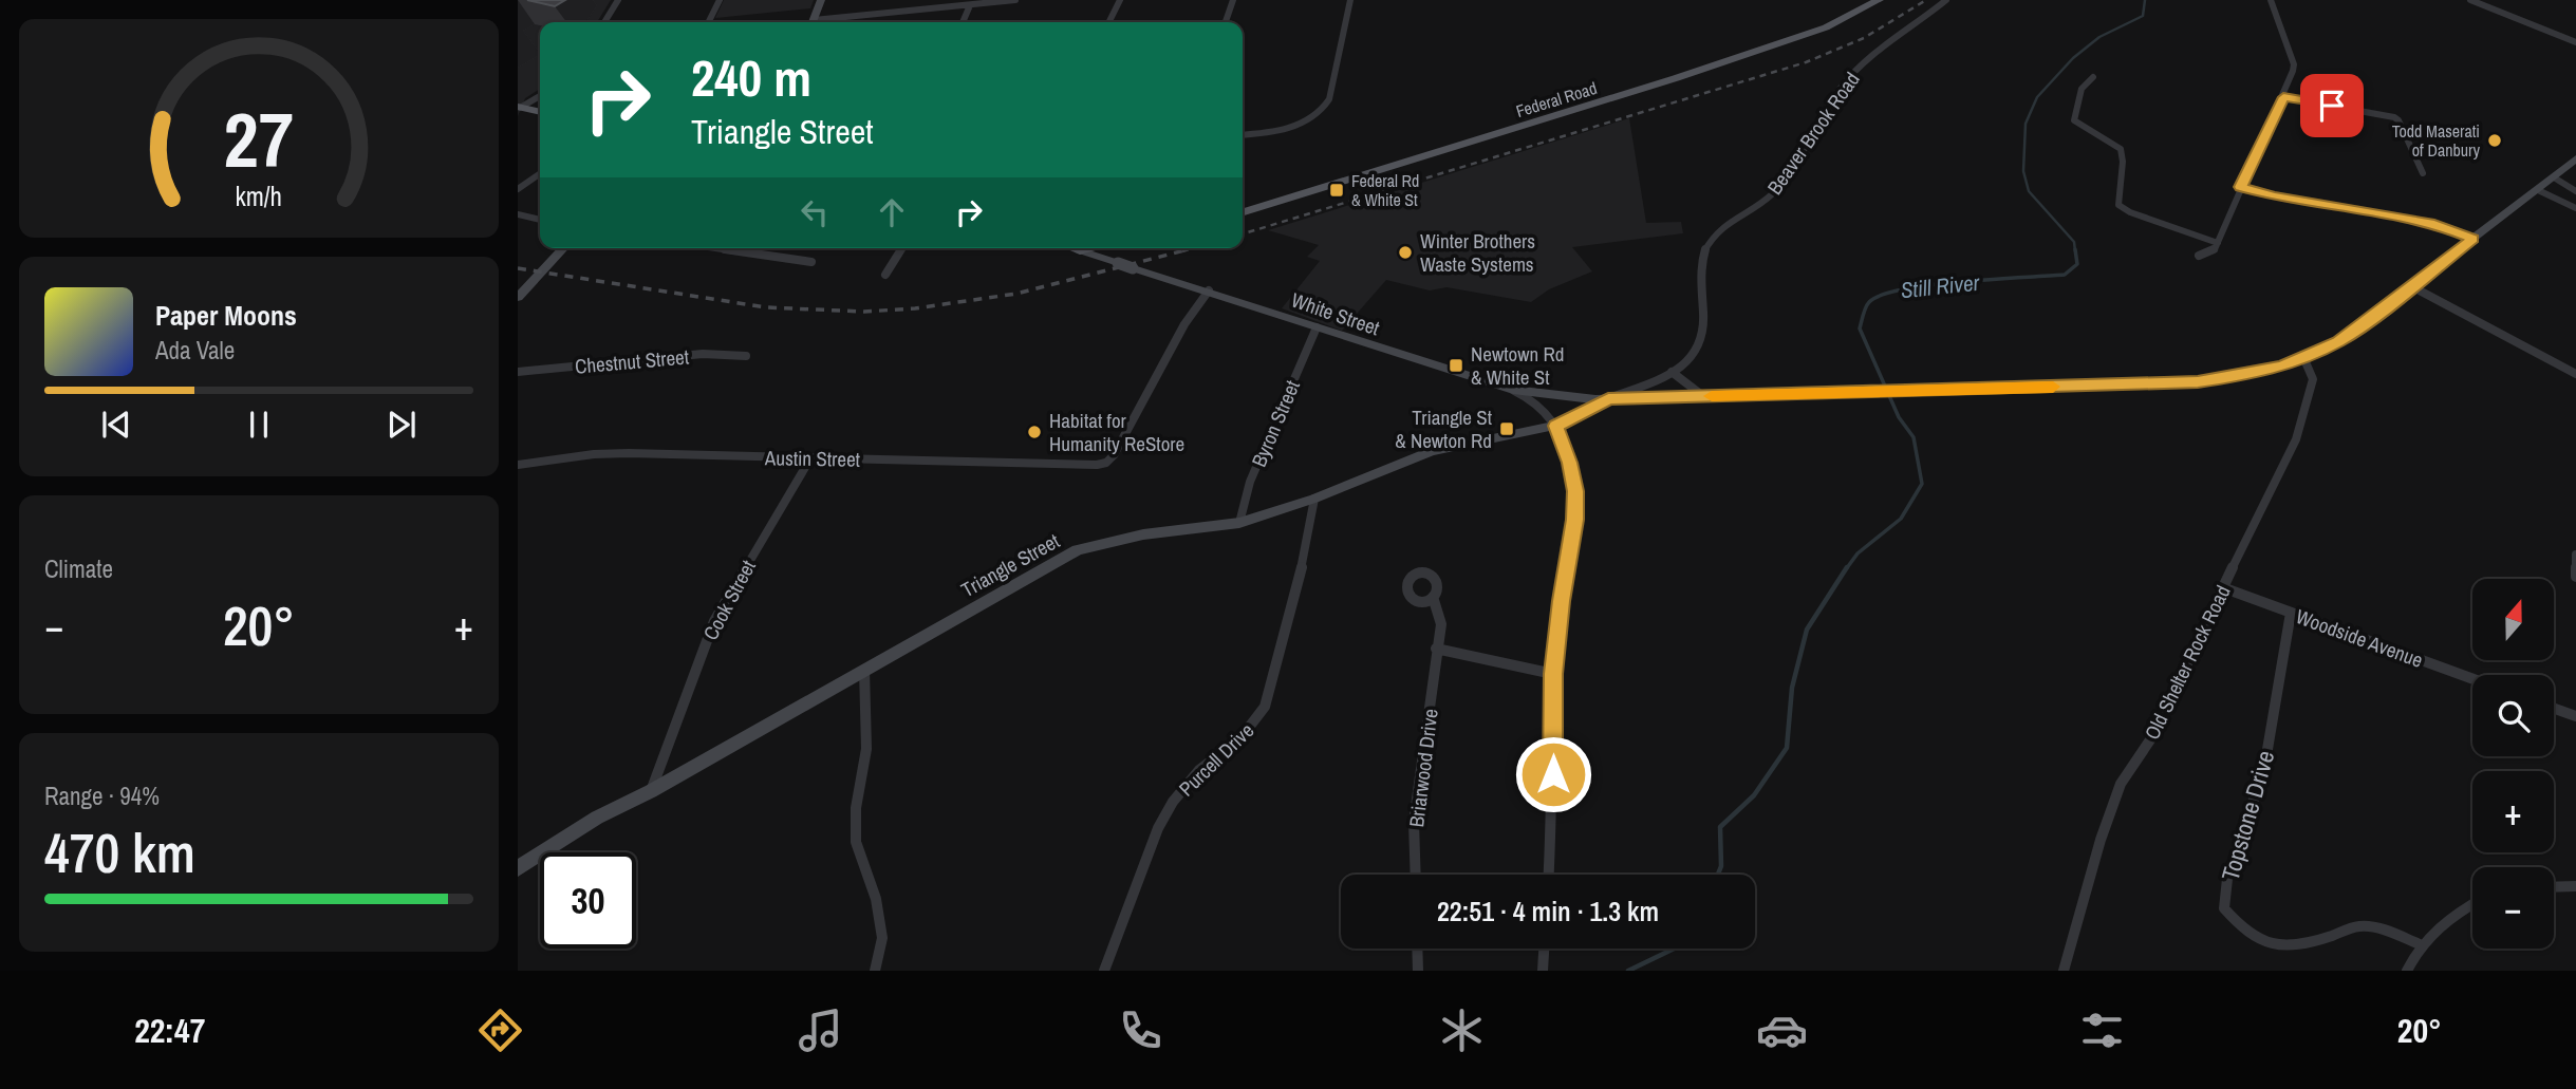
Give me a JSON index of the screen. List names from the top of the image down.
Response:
{
  "streets": {
    "main road": ["Federal Road", "White Street", "Triangle Street"],
    "street": [
      "Beaver Brook Road",
      "Chestnut Street",
      "Byron Street",
      "Austin Street",
      "Cook Street",
      "Woodside Avenue",
      "Old Shelter Rock Road",
      "Purcell Drive",
      "Briarwood Drive",
      "Topstone Drive"
    ]
  },
  "crossings": [
    ["Beaver Brook Road", "White Street"],
    ["Beaver Brook Road", "Triangle Street"],
    ["White Street", "Byron Street"],
    ["White Street", "Austin Street"],
    ["White Street", "Triangle Street"],
    ["White Street", "Old Shelter Rock Road"],
    ["Byron Street", "Triangle Street"],
    ["Austin Street", "Cook Street"],
    ["Triangle Street", "Cook Street"],
    ["Triangle Street", "Purcell Drive"],
    ["Woodside Avenue", "Old Shelter Rock Road"],
    ["Woodside Avenue", "Topstone Drive"]
  ],
  "water": ["Still River"],
  "places": {
    "other": ["Todd Maserati of Danbury", "Winter Brothers Waste Systems", "Habitat for Humanity ReStore"],
    "transit": ["Federal Rd & White St", "Newtown Rd & White St", "Triangle St & Newton Rd"]
  },
  "north": "top",
  "page": {
    "turn": ["240 m", "Triangle Street"],
    "song": ["Paper Moons", "Ada Vale"],
    "tile": [
      "Climate",
      ["Range · 94%", "470 km"]
    ],
    "map_buttons": ["+", "−"],
    "heat": ["−", "20°", "+"],
    "limit": "30",
    "trip": "22:51 · 4 min · 1.3 km",
    "tabs": ["22:47", "20°"],
    "gauge": ["27", "km/h"]
  }
}
